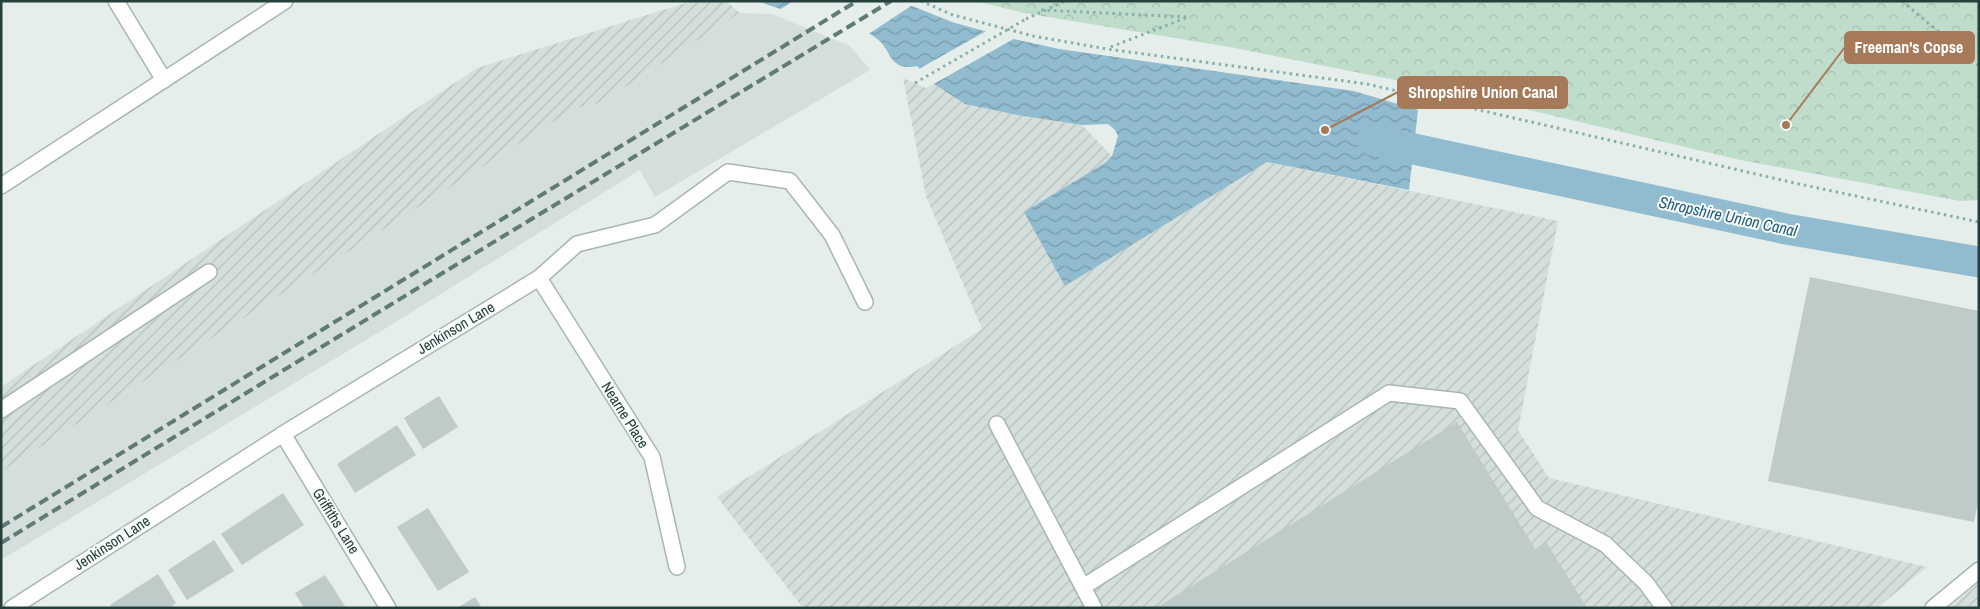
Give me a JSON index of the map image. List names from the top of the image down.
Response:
{
  "streets": {
    "street": ["Jenkinson Lane", "Nearne Place", "Griffiths Lane"]
  },
  "crossings": [
    ["Jenkinson Lane", "Nearne Place"],
    ["Jenkinson Lane", "Griffiths Lane"]
  ],
  "water": ["Shropshire Union Canal"],
  "places": ["Freeman's Copse", "Shropshire Union Canal"]
}
